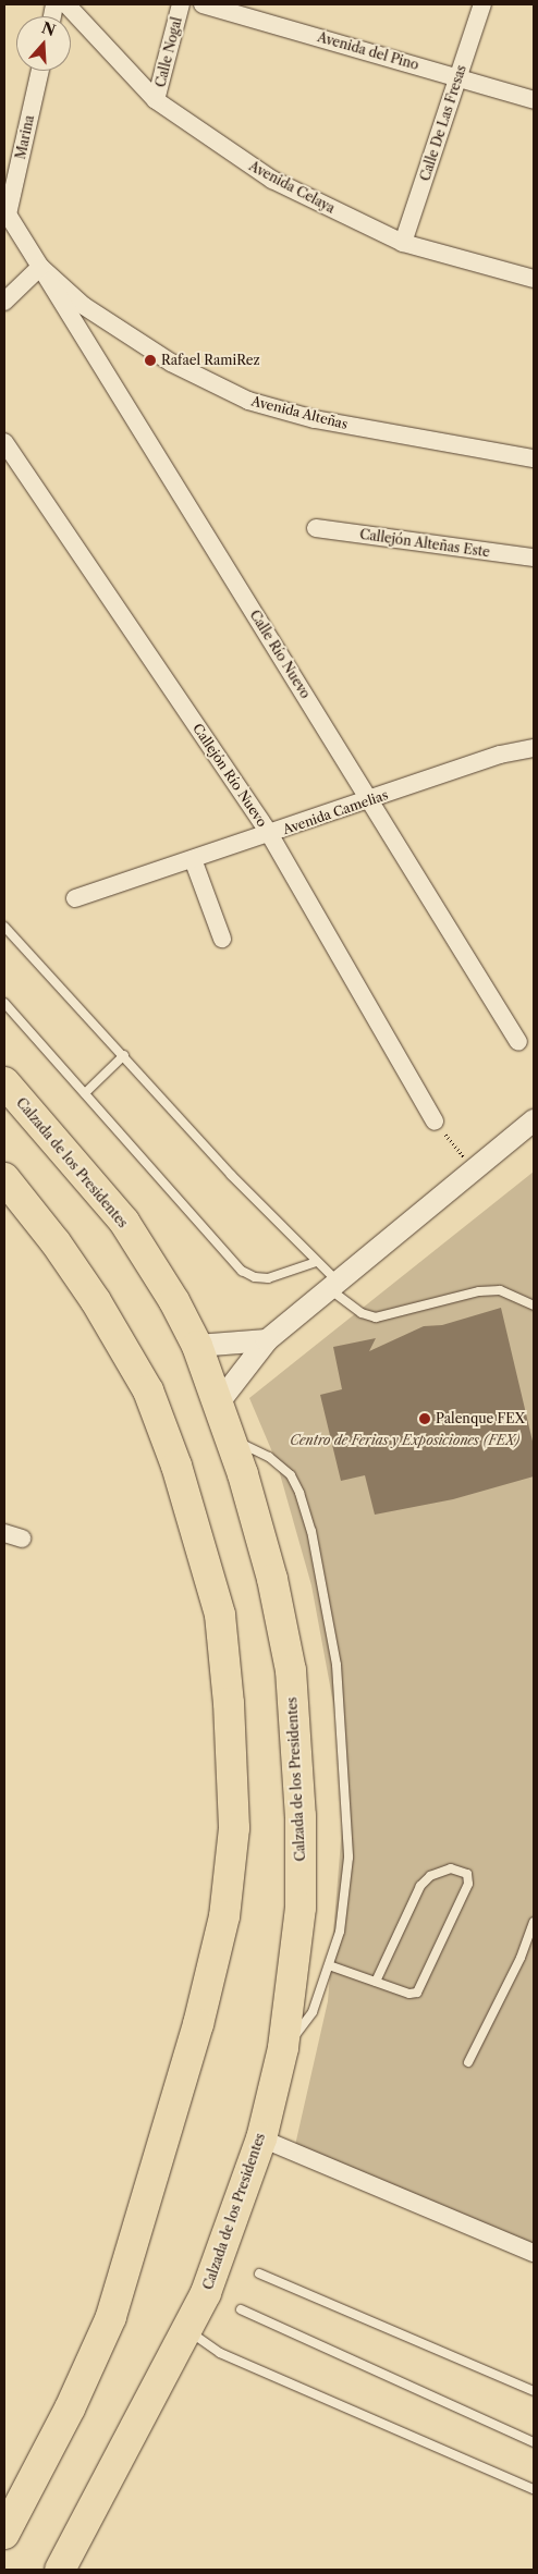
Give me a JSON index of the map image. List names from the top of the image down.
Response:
{
  "streets": {
    "highway": ["Calzada de los Presidentes"],
    "street": [
      "Avenida del Pino",
      "Calle Nogal",
      "Calle De Las Fresas",
      "Marina",
      "Avenida Celaya",
      "Avenida Alteñas",
      "Callejón Alteñas Este",
      "Calle Río Nuevo",
      "Callejón Río Nuevo",
      "Avenida Camelias"
    ]
  },
  "crossings": [
    ["Avenida del Pino", "Calle De Las Fresas"],
    ["Calle Nogal", "Avenida Celaya"],
    ["Calle De Las Fresas", "Avenida Celaya"],
    ["Marina", "Avenida Alteñas"],
    ["Avenida Alteñas", "Calle Río Nuevo"],
    ["Calle Río Nuevo", "Avenida Camelias"],
    ["Callejón Río Nuevo", "Avenida Camelias"]
  ],
  "parks": ["Centro de Ferias y Exposiciones (FEX)"],
  "places": ["Rafael RamiRez", "Palenque FEX"],
  "north": "top"
}
